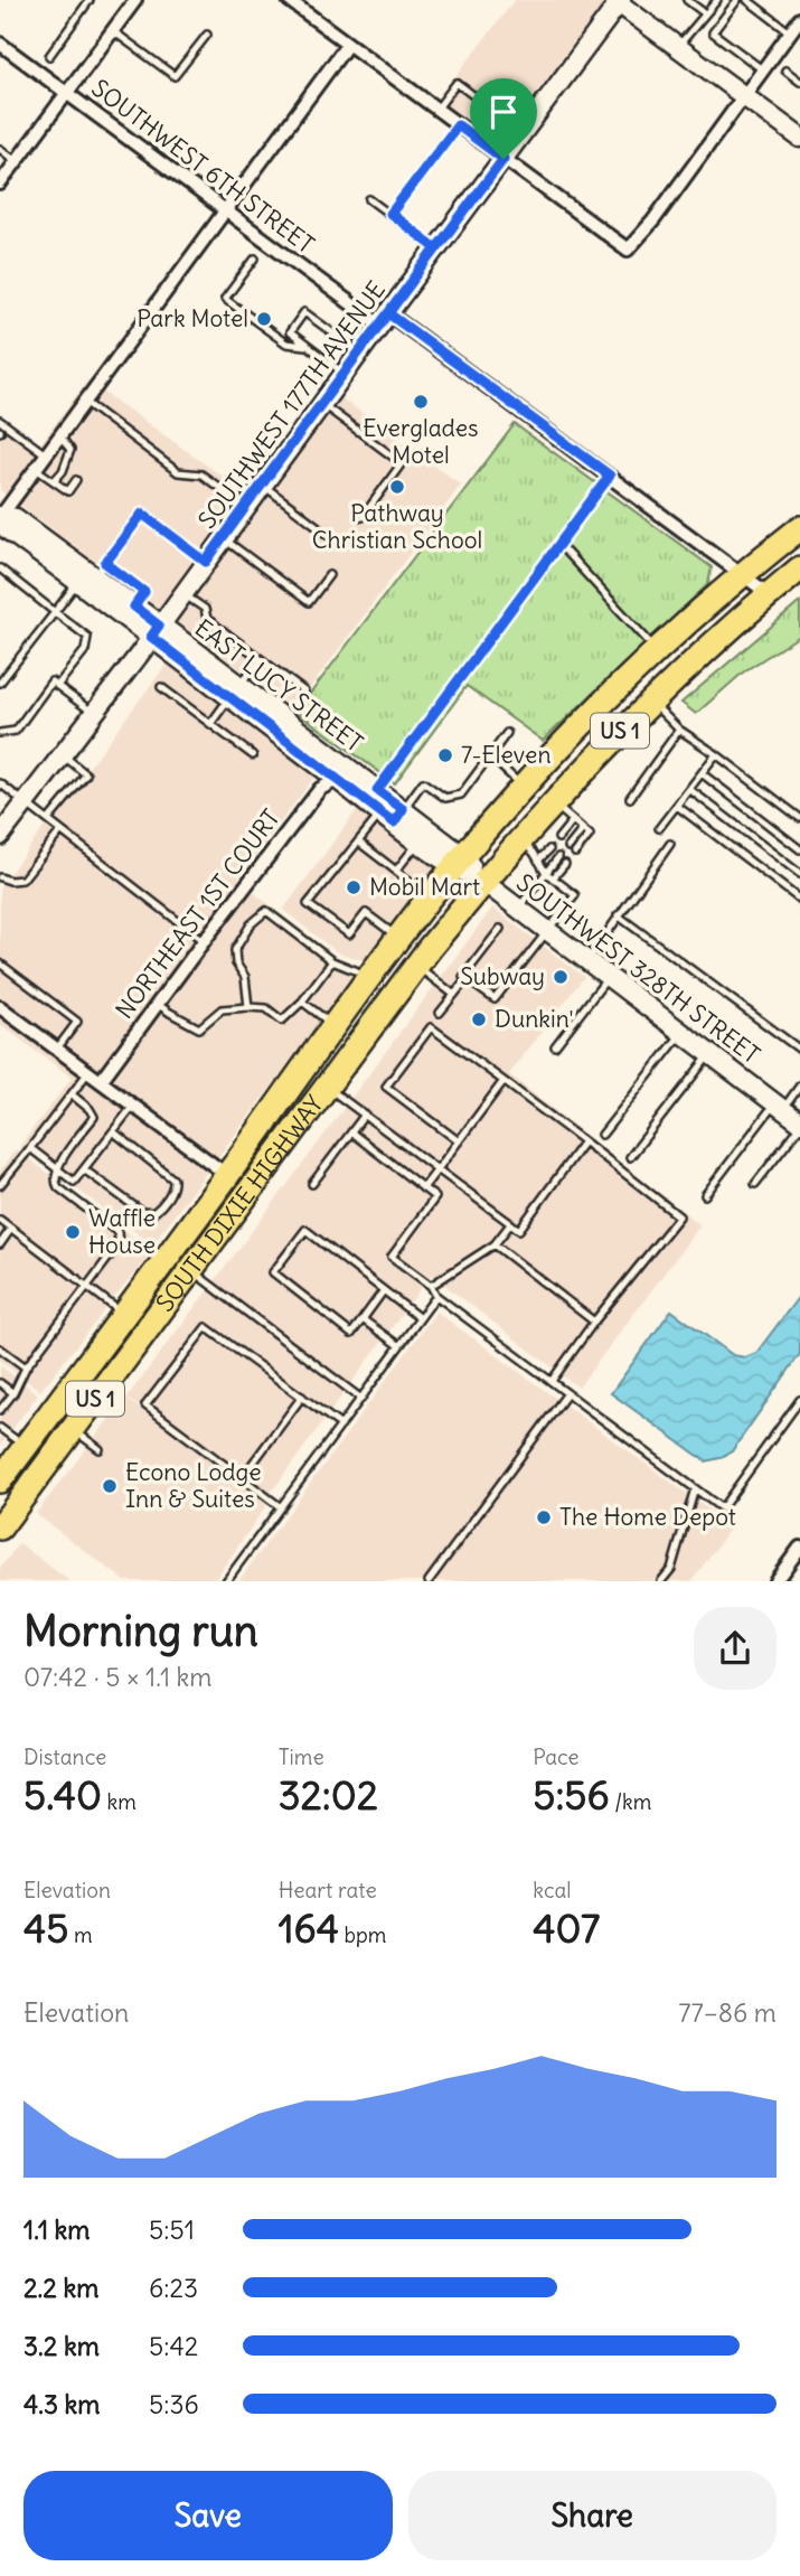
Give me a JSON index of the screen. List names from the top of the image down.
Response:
{
  "streets": {
    "highway": ["US 1", "SOUTH DIXIE HIGHWAY"],
    "street": [
      "SOUTHWEST 6TH STREET",
      "SOUTHWEST 177TH AVENUE",
      "EAST LUCY STREET",
      "NORTHEAST 1ST COURT",
      "SOUTHWEST 328TH STREET"
    ]
  },
  "crossings": [
    ["SOUTHWEST 6TH STREET", "SOUTHWEST 177TH AVENUE"],
    ["SOUTHWEST 6TH STREET", "US 1"],
    ["SOUTHWEST 177TH AVENUE", "EAST LUCY STREET"],
    ["EAST LUCY STREET", "US 1"],
    ["EAST LUCY STREET", "NORTHEAST 1ST COURT"],
    ["EAST LUCY STREET", "SOUTHWEST 328TH STREET"],
    ["EAST LUCY STREET", "SOUTH DIXIE HIGHWAY"],
    ["US 1", "SOUTHWEST 328TH STREET"],
    ["US 1", "SOUTH DIXIE HIGHWAY"],
    ["SOUTHWEST 328TH STREET", "SOUTH DIXIE HIGHWAY"]
  ],
  "places": [
    "Park Motel",
    "Everglades Motel",
    "Pathway Christian School",
    "7-Eleven",
    "Mobil Mart",
    "Subway",
    "Dunkin'",
    "Waffle House",
    "Econo Lodge Inn & Suites",
    "The Home Depot"
  ],
  "page": {
    "heading": ["Morning run", "07:42 · 5 × 1.1 km"],
    "stats": [
      ["Distance", "5.40 km"],
      ["Time", "32:02"],
      ["Pace", "5:56 /km"],
      ["Elevation", "45 m"],
      ["Heart rate", "164 bpm"],
      ["kcal", "407"]
    ],
    "chart": ["Elevation", "77–86 m"],
    "list": [
      {
        "name": "1.1 km",
        "note": "5:51"
      },
      {
        "name": "2.2 km",
        "note": "6:23"
      },
      {
        "name": "3.2 km",
        "note": "5:42"
      },
      {
        "name": "4.3 km",
        "note": "5:36"
      }
    ],
    "buttons": ["Save", "Share"]
  }
}
